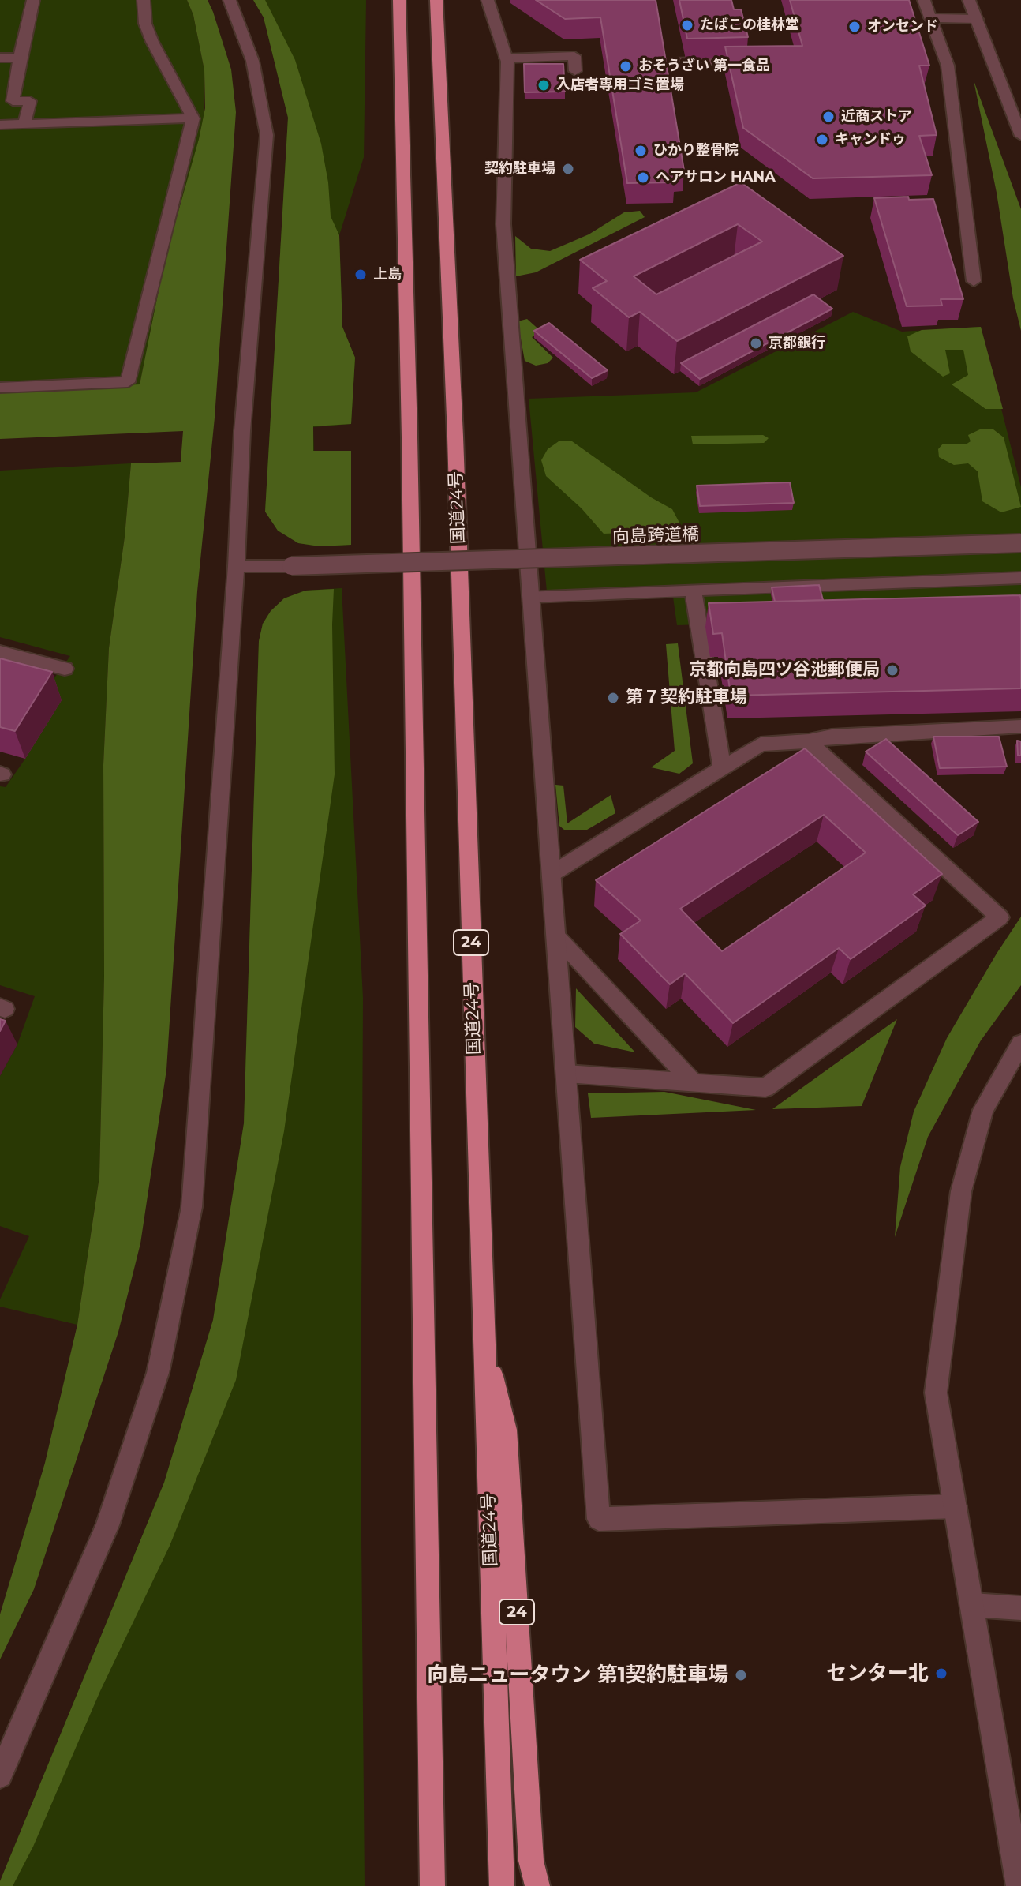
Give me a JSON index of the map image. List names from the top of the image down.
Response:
{
  "streets": {
    "highway": ["国道24号", "24"],
    "street": ["向島跨道橋"]
  },
  "crossings": [
    ["国道24号", "24"]
  ],
  "places": [
    "たばこの桂林堂",
    "オンセンド",
    "おそうざい 第一食品",
    "入店者専用ゴミ置場",
    "近商ストア",
    "キャンドゥ",
    "ひかり整骨院",
    "契約駐車場",
    "ヘアサロン HANA",
    "上島",
    "京都銀行",
    "京都向島四ツ谷池郵便局",
    "第７契約駐車場",
    "センター北",
    "向島ニュータウン 第1契約駐車場"
  ]
}
